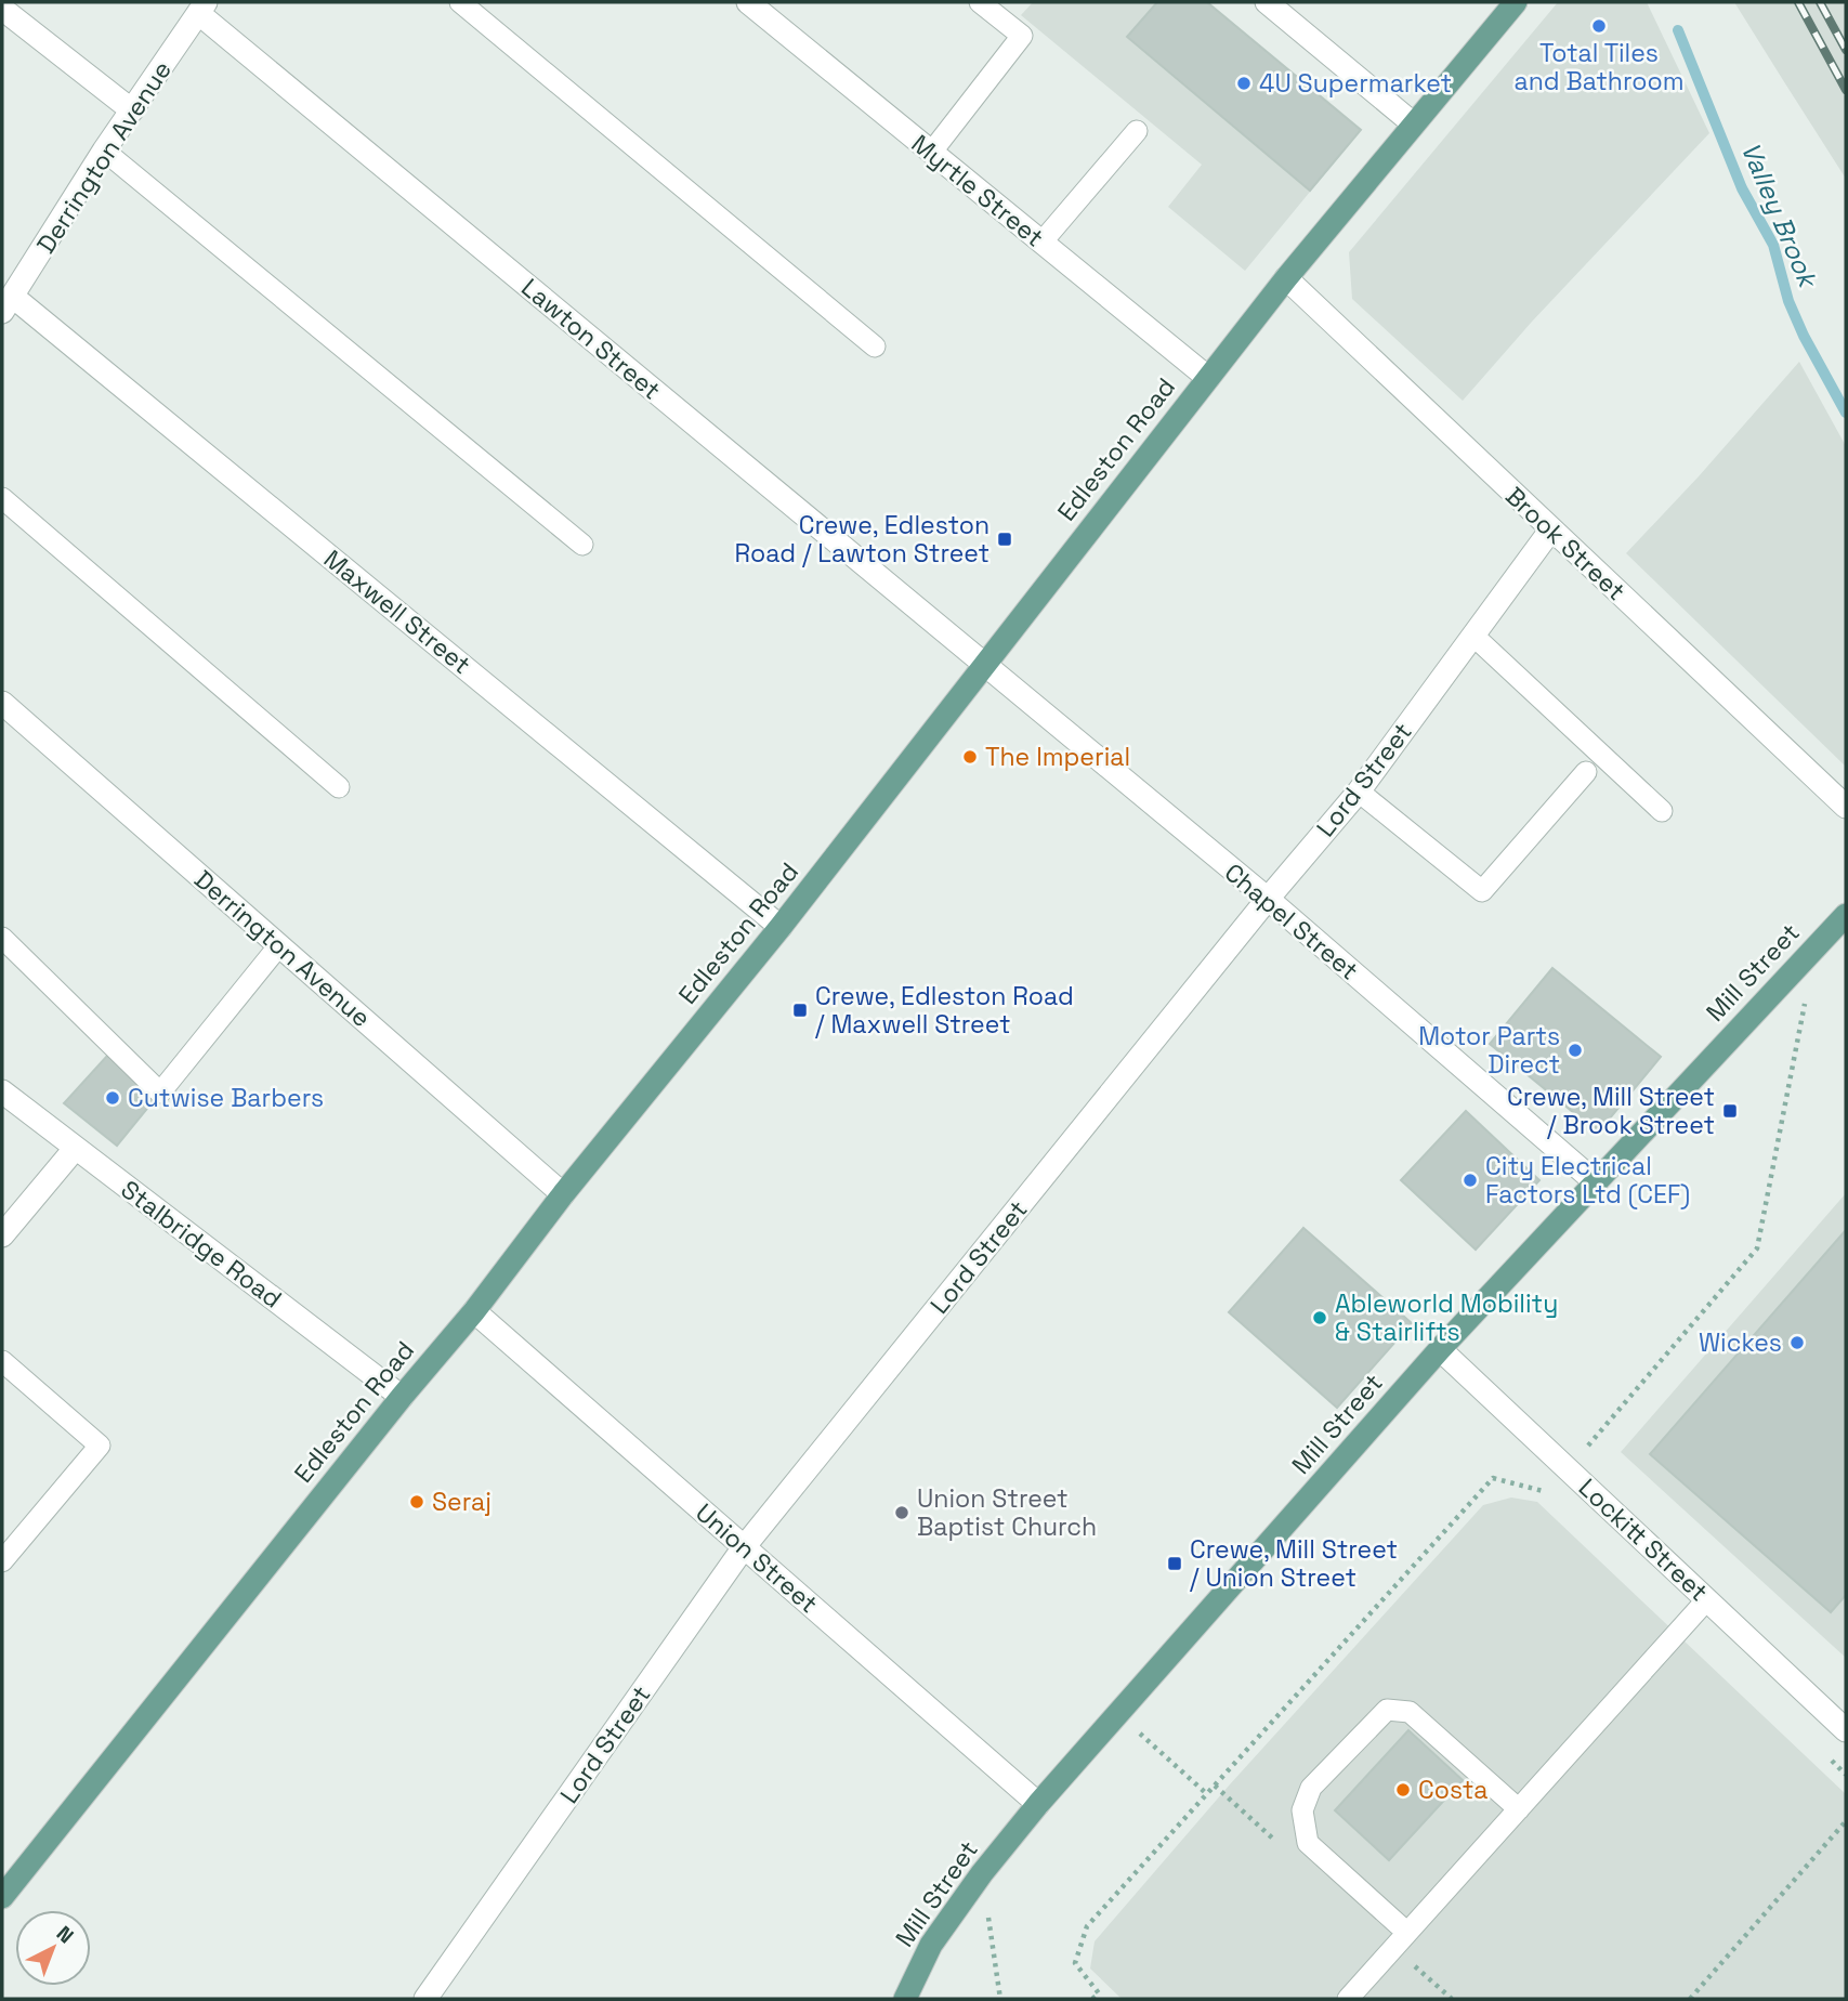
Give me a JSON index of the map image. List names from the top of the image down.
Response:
{
  "streets": {
    "main road": ["Edleston Road", "Mill Street"],
    "street": [
      "Derrington Avenue",
      "Myrtle Street",
      "Lawton Street",
      "Brook Street",
      "Maxwell Street",
      "Lord Street",
      "Chapel Street",
      "Stalbridge Road",
      "Lockitt Street",
      "Union Street"
    ]
  },
  "crossings": [
    ["Derrington Avenue", "Lawton Street"],
    ["Derrington Avenue", "Edleston Road"],
    ["Derrington Avenue", "Maxwell Street"],
    ["Myrtle Street", "Edleston Road"],
    ["Lawton Street", "Edleston Road"],
    ["Lawton Street", "Chapel Street"],
    ["Edleston Road", "Brook Street"],
    ["Edleston Road", "Maxwell Street"],
    ["Edleston Road", "Chapel Street"],
    ["Edleston Road", "Stalbridge Road"],
    ["Edleston Road", "Union Street"],
    ["Brook Street", "Lord Street"],
    ["Lord Street", "Chapel Street"],
    ["Lord Street", "Union Street"],
    ["Chapel Street", "Mill Street"],
    ["Mill Street", "Lockitt Street"],
    ["Mill Street", "Union Street"]
  ],
  "water": ["Valley Brook"],
  "places": {
    "other": [
      "Total Tiles and Bathroom",
      "4U Supermarket",
      "The Imperial",
      "Motor Parts Direct",
      "Cutwise Barbers",
      "City Electrical Factors Ltd (CEF)",
      "Ableworld Mobility & Stairlifts",
      "Wickes",
      "Seraj",
      "Union Street Baptist Church",
      "Costa"
    ],
    "transit": [
      "Crewe, Edleston Road / Lawton Street",
      "Crewe, Edleston Road / Maxwell Street",
      "Crewe, Mill Street / Brook Street",
      "Crewe, Mill Street / Union Street"
    ]
  },
  "north": "top right"
}
